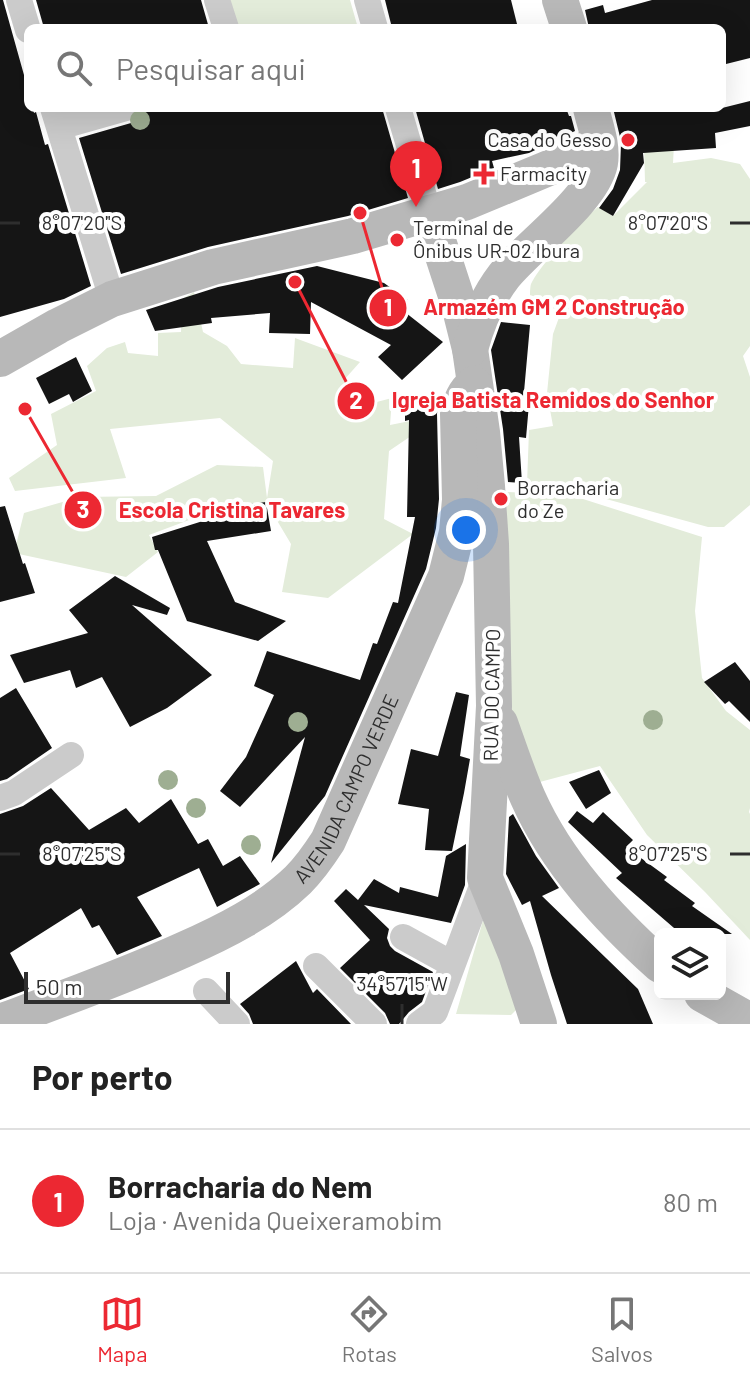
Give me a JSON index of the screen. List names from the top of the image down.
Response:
{
  "streets": {
    "main road": ["RUA DO CAMPO", "AVENIDA CAMPO VERDE"]
  },
  "crossings": [
    ["RUA DO CAMPO", "AVENIDA CAMPO VERDE"]
  ],
  "places": {
    "other": [
      "Casa do Gesso",
      "Armazém GM 2 Construção",
      "Terminal de Ônibus UR-02 Ibura",
      "Igreja Batista Remidos do Senhor",
      "Escola Cristina Tavares",
      "Borracharia do Ze"
    ],
    "health": ["Farmacity"]
  },
  "scale_bar": "50 m",
  "page": {
    "search": "Pesquisar aqui",
    "pins": "1",
    "scale": "50 m",
    "heading": "Por perto",
    "list": [
      {
        "mark": "1",
        "name": "Borracharia do Nem",
        "note": "Loja · Avenida Queixeramobim",
        "value": "80 m"
      }
    ],
    "nav": ["Mapa", "Rotas", "Salvos"]
  },
  "coordinates": ["8°07'20\"S", "8°07'25\"S", "34°57'15\"W"]
}
